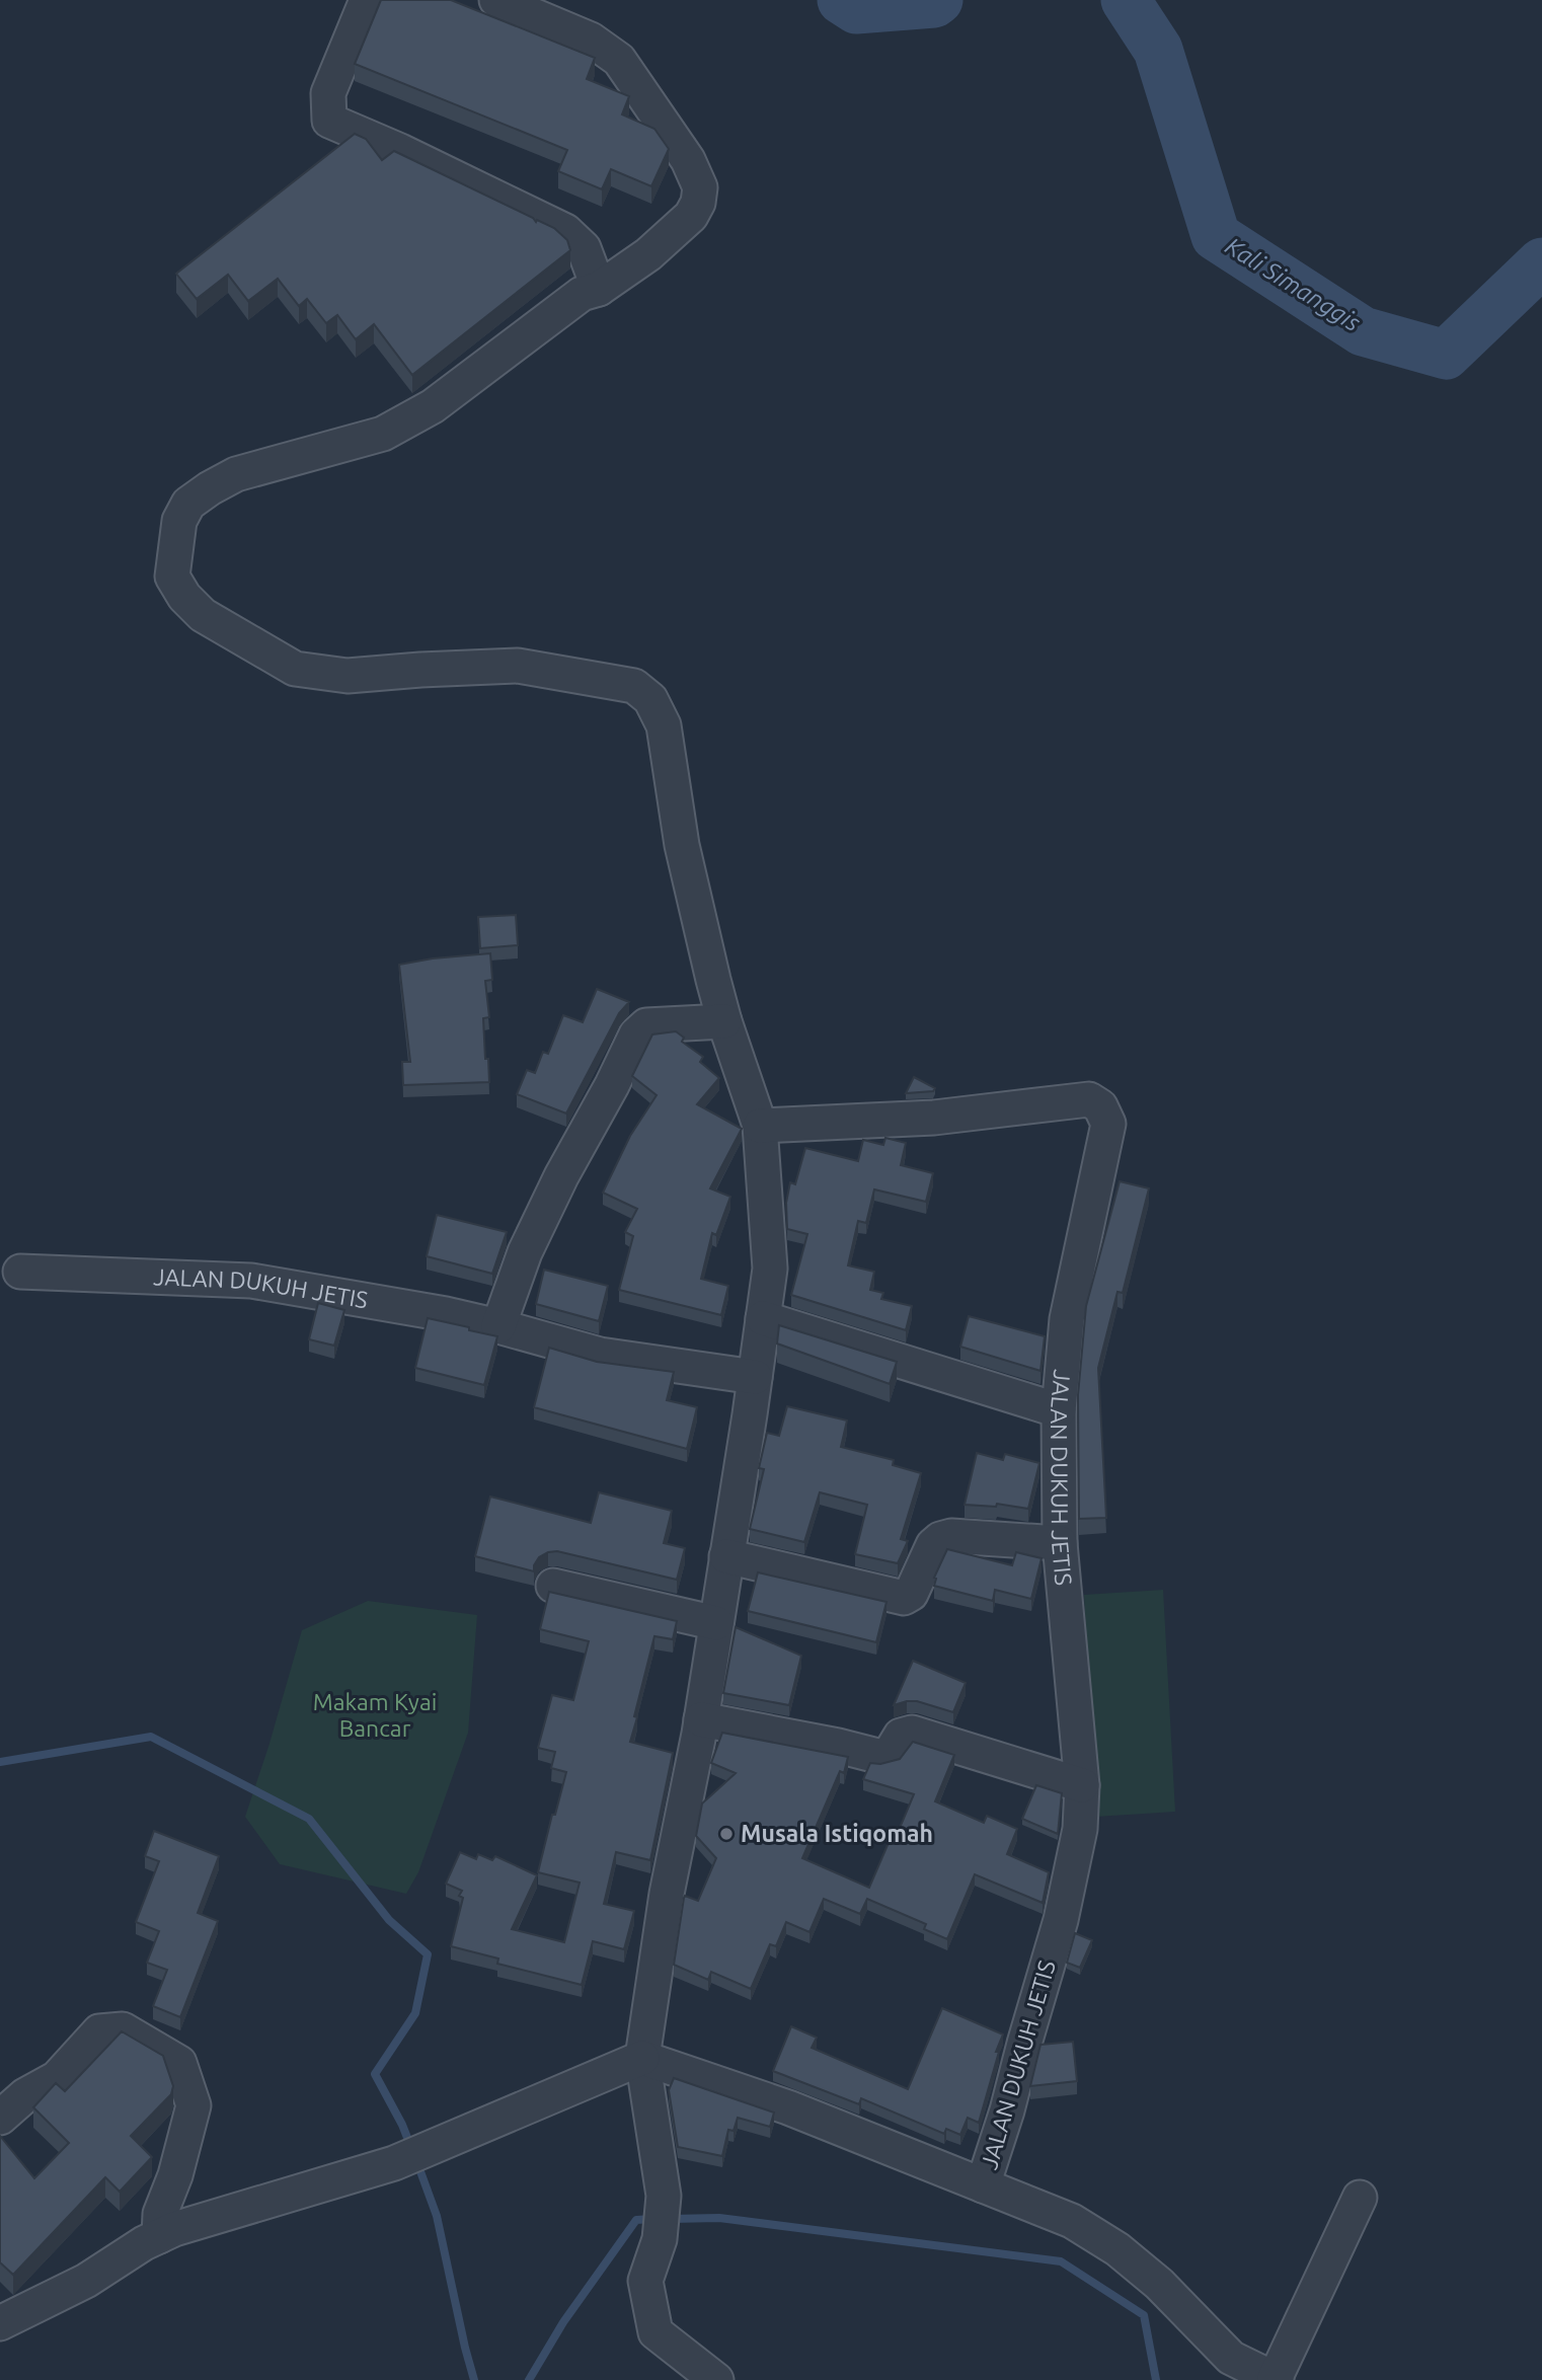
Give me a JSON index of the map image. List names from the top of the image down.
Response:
{
  "streets": {
    "street": ["JALAN DUKUH JETIS"]
  },
  "water": ["Kali Simanggis"],
  "parks": ["Makam Kyai Bancar"],
  "places": ["Musala Istiqomah"]
}
